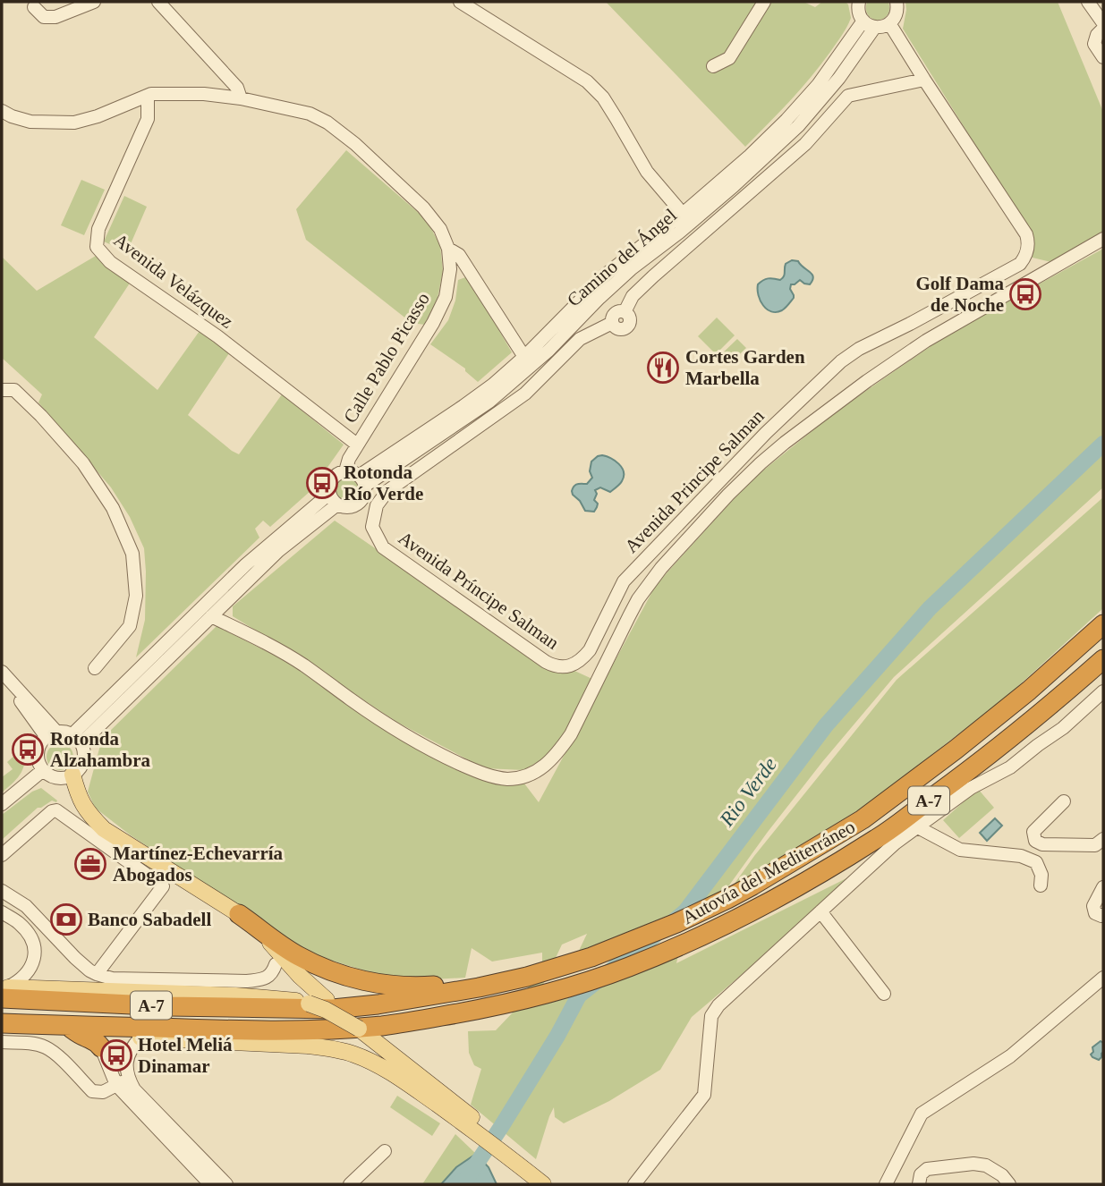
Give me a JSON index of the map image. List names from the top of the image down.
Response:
{
  "streets": {
    "highway": ["A-7", "Autovía del Mediterráneo"],
    "street": [
      "Camino del Ángel",
      "Avenida Velázquez",
      "Calle Pablo Picasso",
      "Avenida Principe Salman",
      "Avenida Príncipe Salman"
    ]
  },
  "crossings": [
    ["Camino del Ángel", "Calle Pablo Picasso"],
    ["Avenida Velázquez", "Calle Pablo Picasso"],
    ["Avenida Principe Salman", "Avenida Príncipe Salman"]
  ],
  "water": ["Rio Verde"],
  "places": {
    "bus stop": [
      "Golf Dama de Noche",
      "Rotonda Río Verde",
      "Rotonda Alzahambra",
      "Hotel Meliá Dinamar"
    ],
    "restaurant": ["Cortes Garden Marbella"],
    "office": ["Martínez-Echevarría Abogados"],
    "bank": ["Banco Sabadell"]
  }
}
